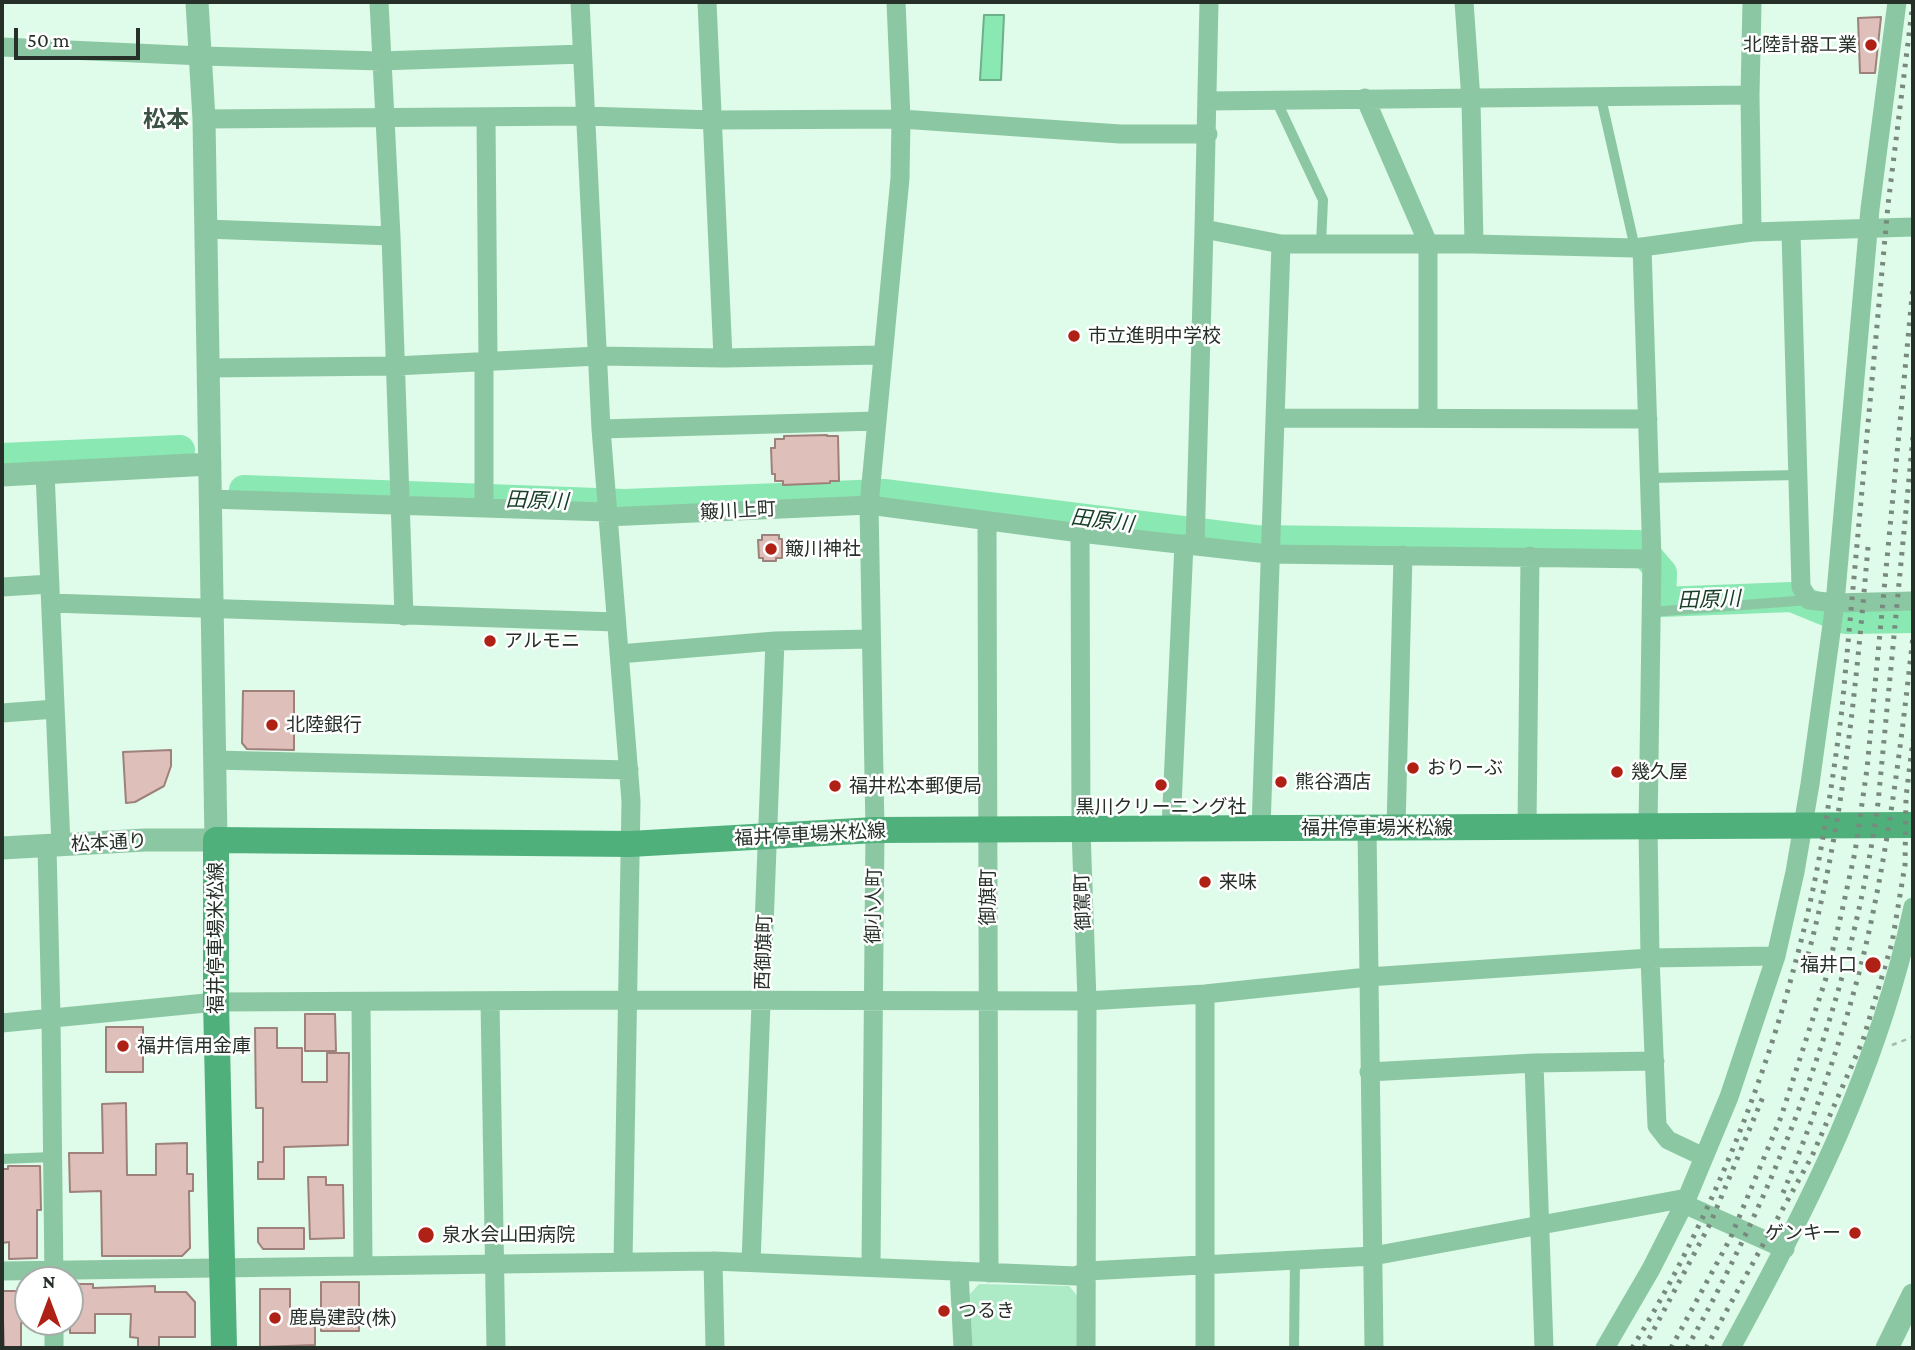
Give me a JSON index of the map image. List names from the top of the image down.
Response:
{
  "streets": {
    "main road": ["福井停車場米松線"],
    "street": [
      "簸川上町",
      "松本通り",
      "御旗町",
      "御駕町",
      "御小人町",
      "西御旗町"
    ]
  },
  "crossings": [
    ["簸川上町", "御旗町"],
    ["簸川上町", "御駕町"],
    ["簸川上町", "御小人町"],
    ["福井停車場米松線", "松本通り"],
    ["福井停車場米松線", "御旗町"],
    ["福井停車場米松線", "御駕町"],
    ["福井停車場米松線", "御小人町"],
    ["福井停車場米松線", "西御旗町"]
  ],
  "districts": ["松本"],
  "water": ["田原川"],
  "places": [
    "北陸計器工業",
    "市立進明中学校",
    "簸川神社",
    "アルモニ",
    "北陸銀行",
    "おりーぶ",
    "幾久屋",
    "熊谷酒店",
    "黒川クリーニング社",
    "福井松本郵便局",
    "来味",
    "福井口",
    "福井信用金庫",
    "ゲンキー",
    "泉水会山田病院",
    "つるき",
    "鹿島建設(株)"
  ],
  "scale_bar": "50 m",
  "north": "top"
}
